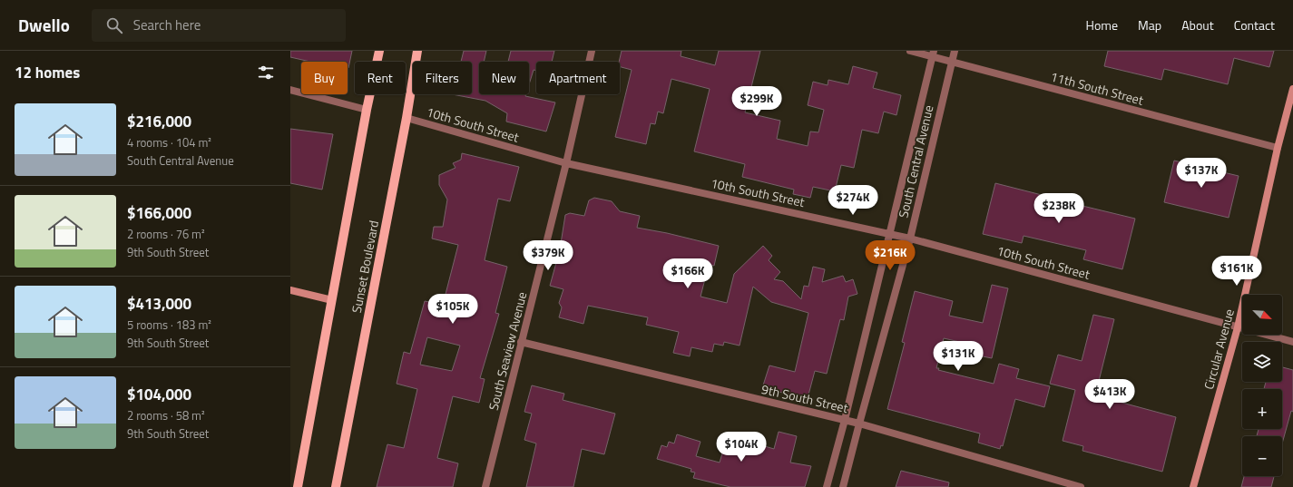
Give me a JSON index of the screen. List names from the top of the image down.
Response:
{
  "streets": {
    "main road": ["Sunset Boulevard"],
    "street": [
      "11th South Street",
      "10th South Street",
      "South Central Avenue",
      "Circular Avenue",
      "South Seaview Avenue",
      "9th South Street"
    ]
  },
  "crossings": [
    ["11th South Street", "South Central Avenue"],
    ["11th South Street", "Circular Avenue"],
    ["10th South Street", "South Central Avenue"],
    ["10th South Street", "Sunset Boulevard"],
    ["10th South Street", "Circular Avenue"],
    ["10th South Street", "South Seaview Avenue"],
    ["South Central Avenue", "9th South Street"],
    ["South Seaview Avenue", "9th South Street"]
  ],
  "north": "bottom right",
  "page": {
    "header": "Dwello",
    "search": "Search here",
    "nav": [
      "Home",
      "Map",
      "About",
      "Contact"
    ],
    "heading": "12 homes",
    "chip": [
      "Buy",
      "Rent",
      "Filters",
      "New",
      "Apartment"
    ],
    "price": [
      "$299K",
      "$137K",
      "$274K",
      "$238K",
      "$379K",
      "$216K",
      "$161K",
      "$166K",
      "$105K",
      "$131K",
      "$413K",
      "$104K"
    ],
    "list": [
      {
        "name": "$216,000",
        "note": "4 rooms · 104 m² · South Central Avenue"
      },
      {
        "name": "$166,000",
        "note": "2 rooms · 76 m² · 9th South Street"
      },
      {
        "name": "$413,000",
        "note": "5 rooms · 183 m² · 9th South Street"
      },
      {
        "name": "$104,000",
        "note": "2 rooms · 58 m² · 9th South Street"
      }
    ],
    "map_buttons": ["+", "−"]
  }
}
